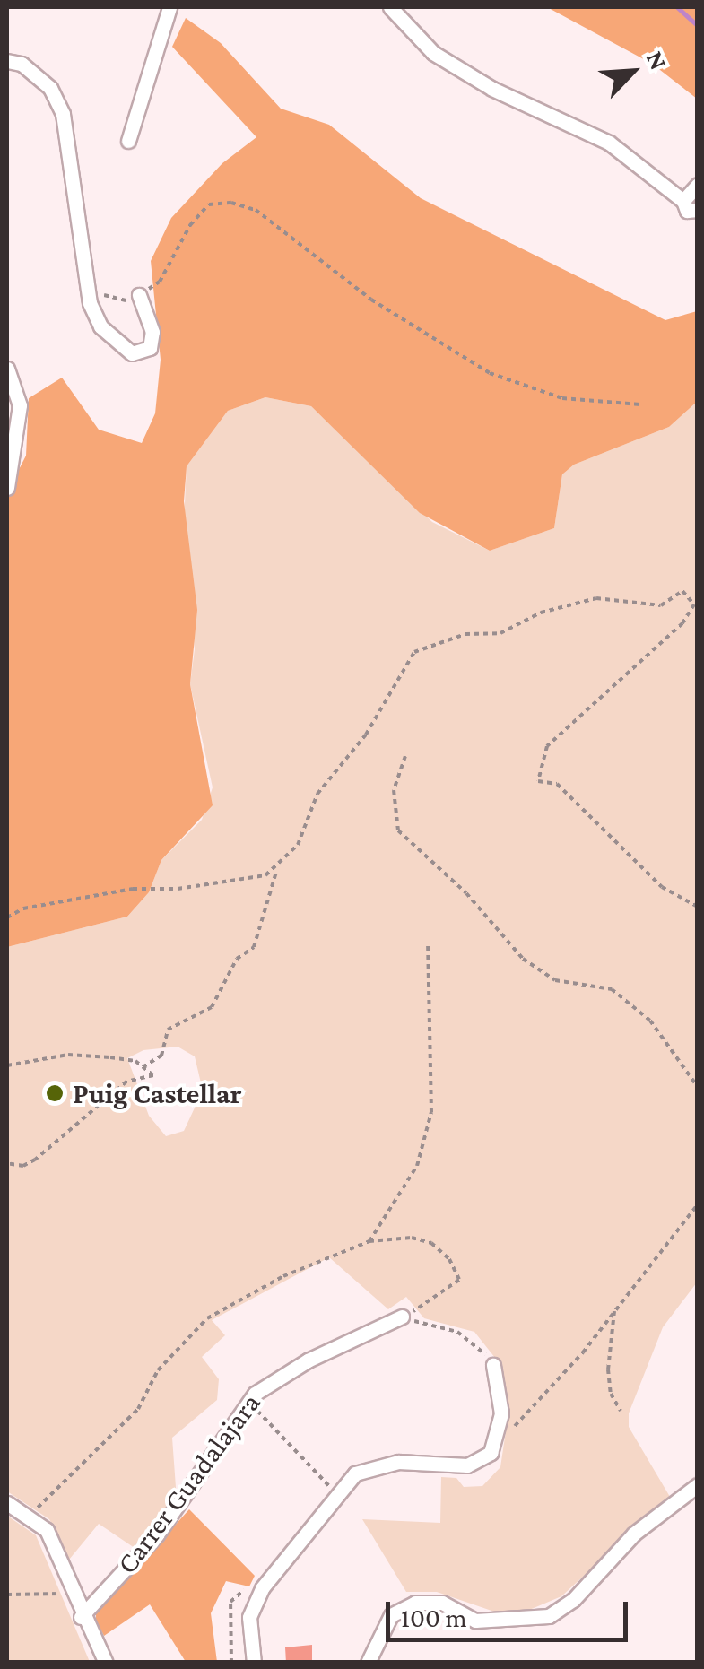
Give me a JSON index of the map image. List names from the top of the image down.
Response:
{
  "streets": {
    "street": ["Carrer Guadalajara"]
  },
  "places": ["Puig Castellar"],
  "scale_bar": "100 m",
  "north": "top right"
}
